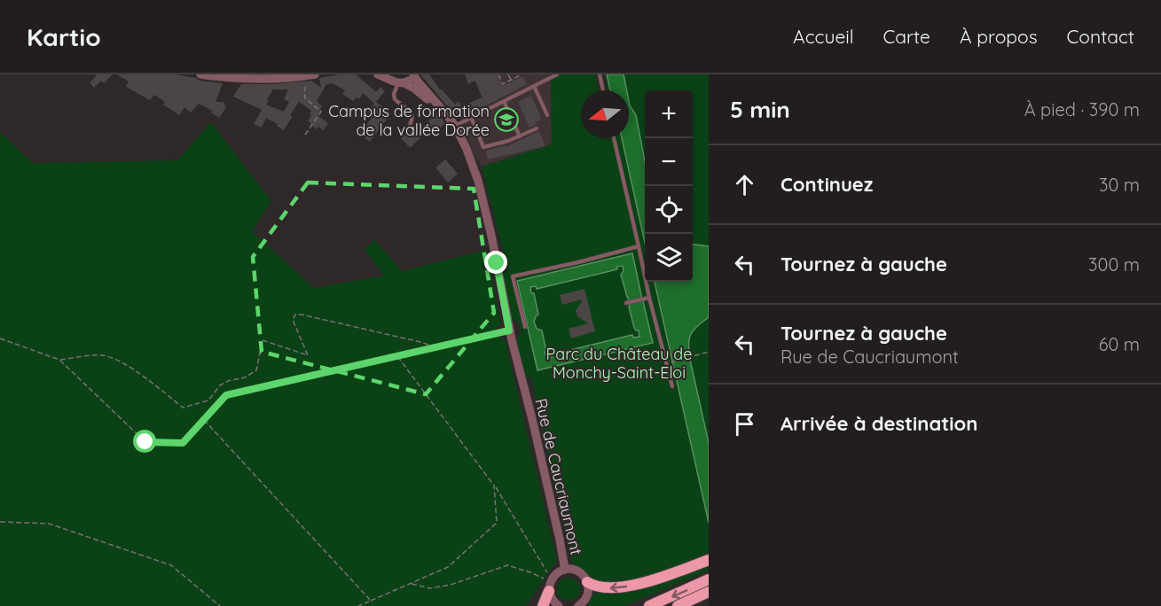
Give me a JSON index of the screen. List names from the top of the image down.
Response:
{
  "streets": {
    "street": ["Rue de Caucriaumont"]
  },
  "parks": ["Parc du Château de Monchy-Saint-Eloi"],
  "places": {
    "school or university": ["Campus de formation de la vallée Dorée"]
  },
  "north": "left",
  "page": {
    "header": "Kartio",
    "nav": [
      "Accueil",
      "Carte",
      "À propos",
      "Contact"
    ],
    "heading": ["5 min", "À pied · 390 m"],
    "map_buttons": ["+", "−"],
    "list": [
      ["Continuez", "30 m"],
      ["Tournez à gauche", "300 m"],
      ["Tournez à gauche", "Rue de Caucriaumont", "60 m"],
      "Arrivée à destination"
    ]
  }
}
